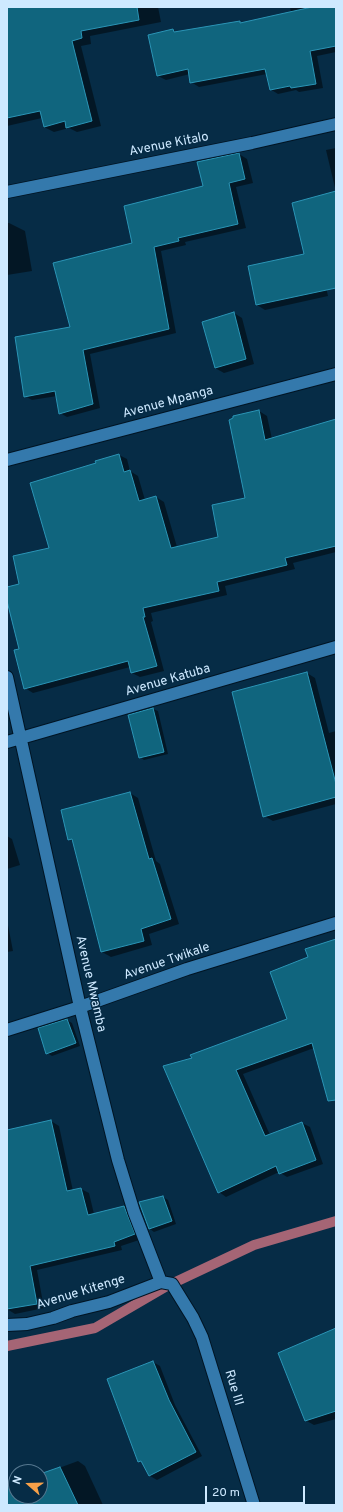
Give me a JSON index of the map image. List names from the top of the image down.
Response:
{
  "streets": {
    "street": [
      "Avenue Kitalo",
      "Avenue Mpanga",
      "Avenue Katuba",
      "Avenue Twikale",
      "Avenue Mwamba",
      "Avenue Kitenge",
      "Rue III"
    ]
  },
  "crossings": [
    ["Avenue Katuba", "Avenue Mwamba"],
    ["Avenue Twikale", "Avenue Mwamba"],
    ["Avenue Mwamba", "Avenue Kitenge"],
    ["Avenue Mwamba", "Rue III"],
    ["Avenue Kitenge", "Rue III"]
  ],
  "scale_bar": "20 m",
  "north": "left"
}
